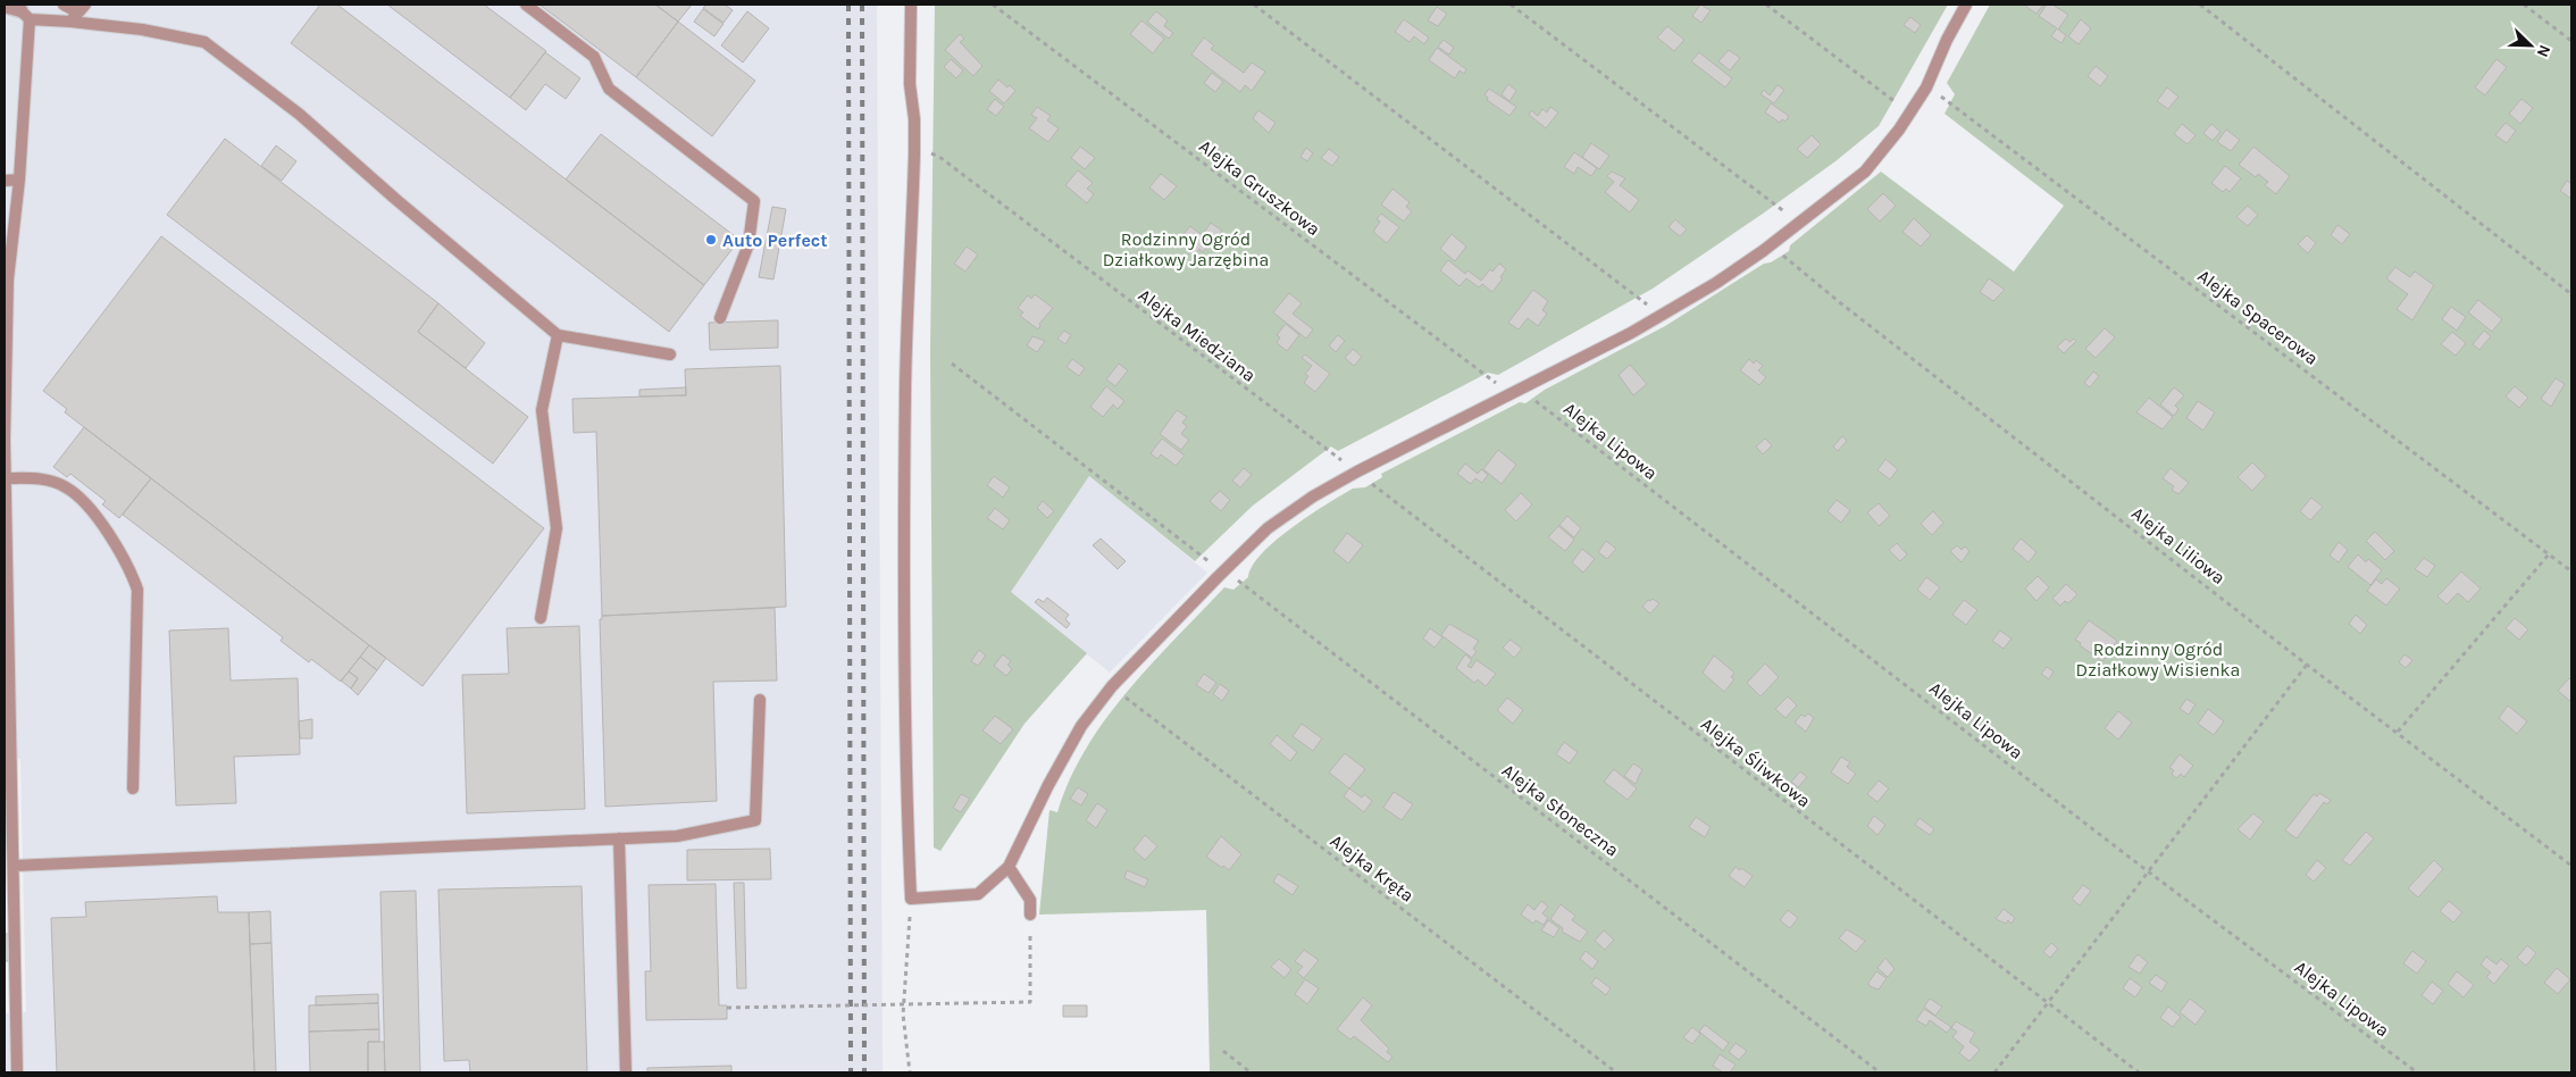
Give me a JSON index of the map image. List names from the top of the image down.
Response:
{
  "streets": {
    "path": [
      "Alejka Gruszkowa",
      "Alejka Spacerowa",
      "Alejka Miedziana",
      "Alejka Lipowa",
      "Alejka Liliowa",
      "Alejka Śliwkowa",
      "Alejka Słoneczna",
      "Alejka Kręta"
    ]
  },
  "crossings": [
    ["Alejka Gruszkowa", "Alejka Lipowa"],
    ["Alejka Miedziana", "Alejka Śliwkowa"]
  ],
  "parks": ["Rodzinny Ogród Działkowy Jarzębina", "Rodzinny Ogród Działkowy Wisienka"],
  "places": ["Auto Perfect"],
  "north": "bottom right"
}
